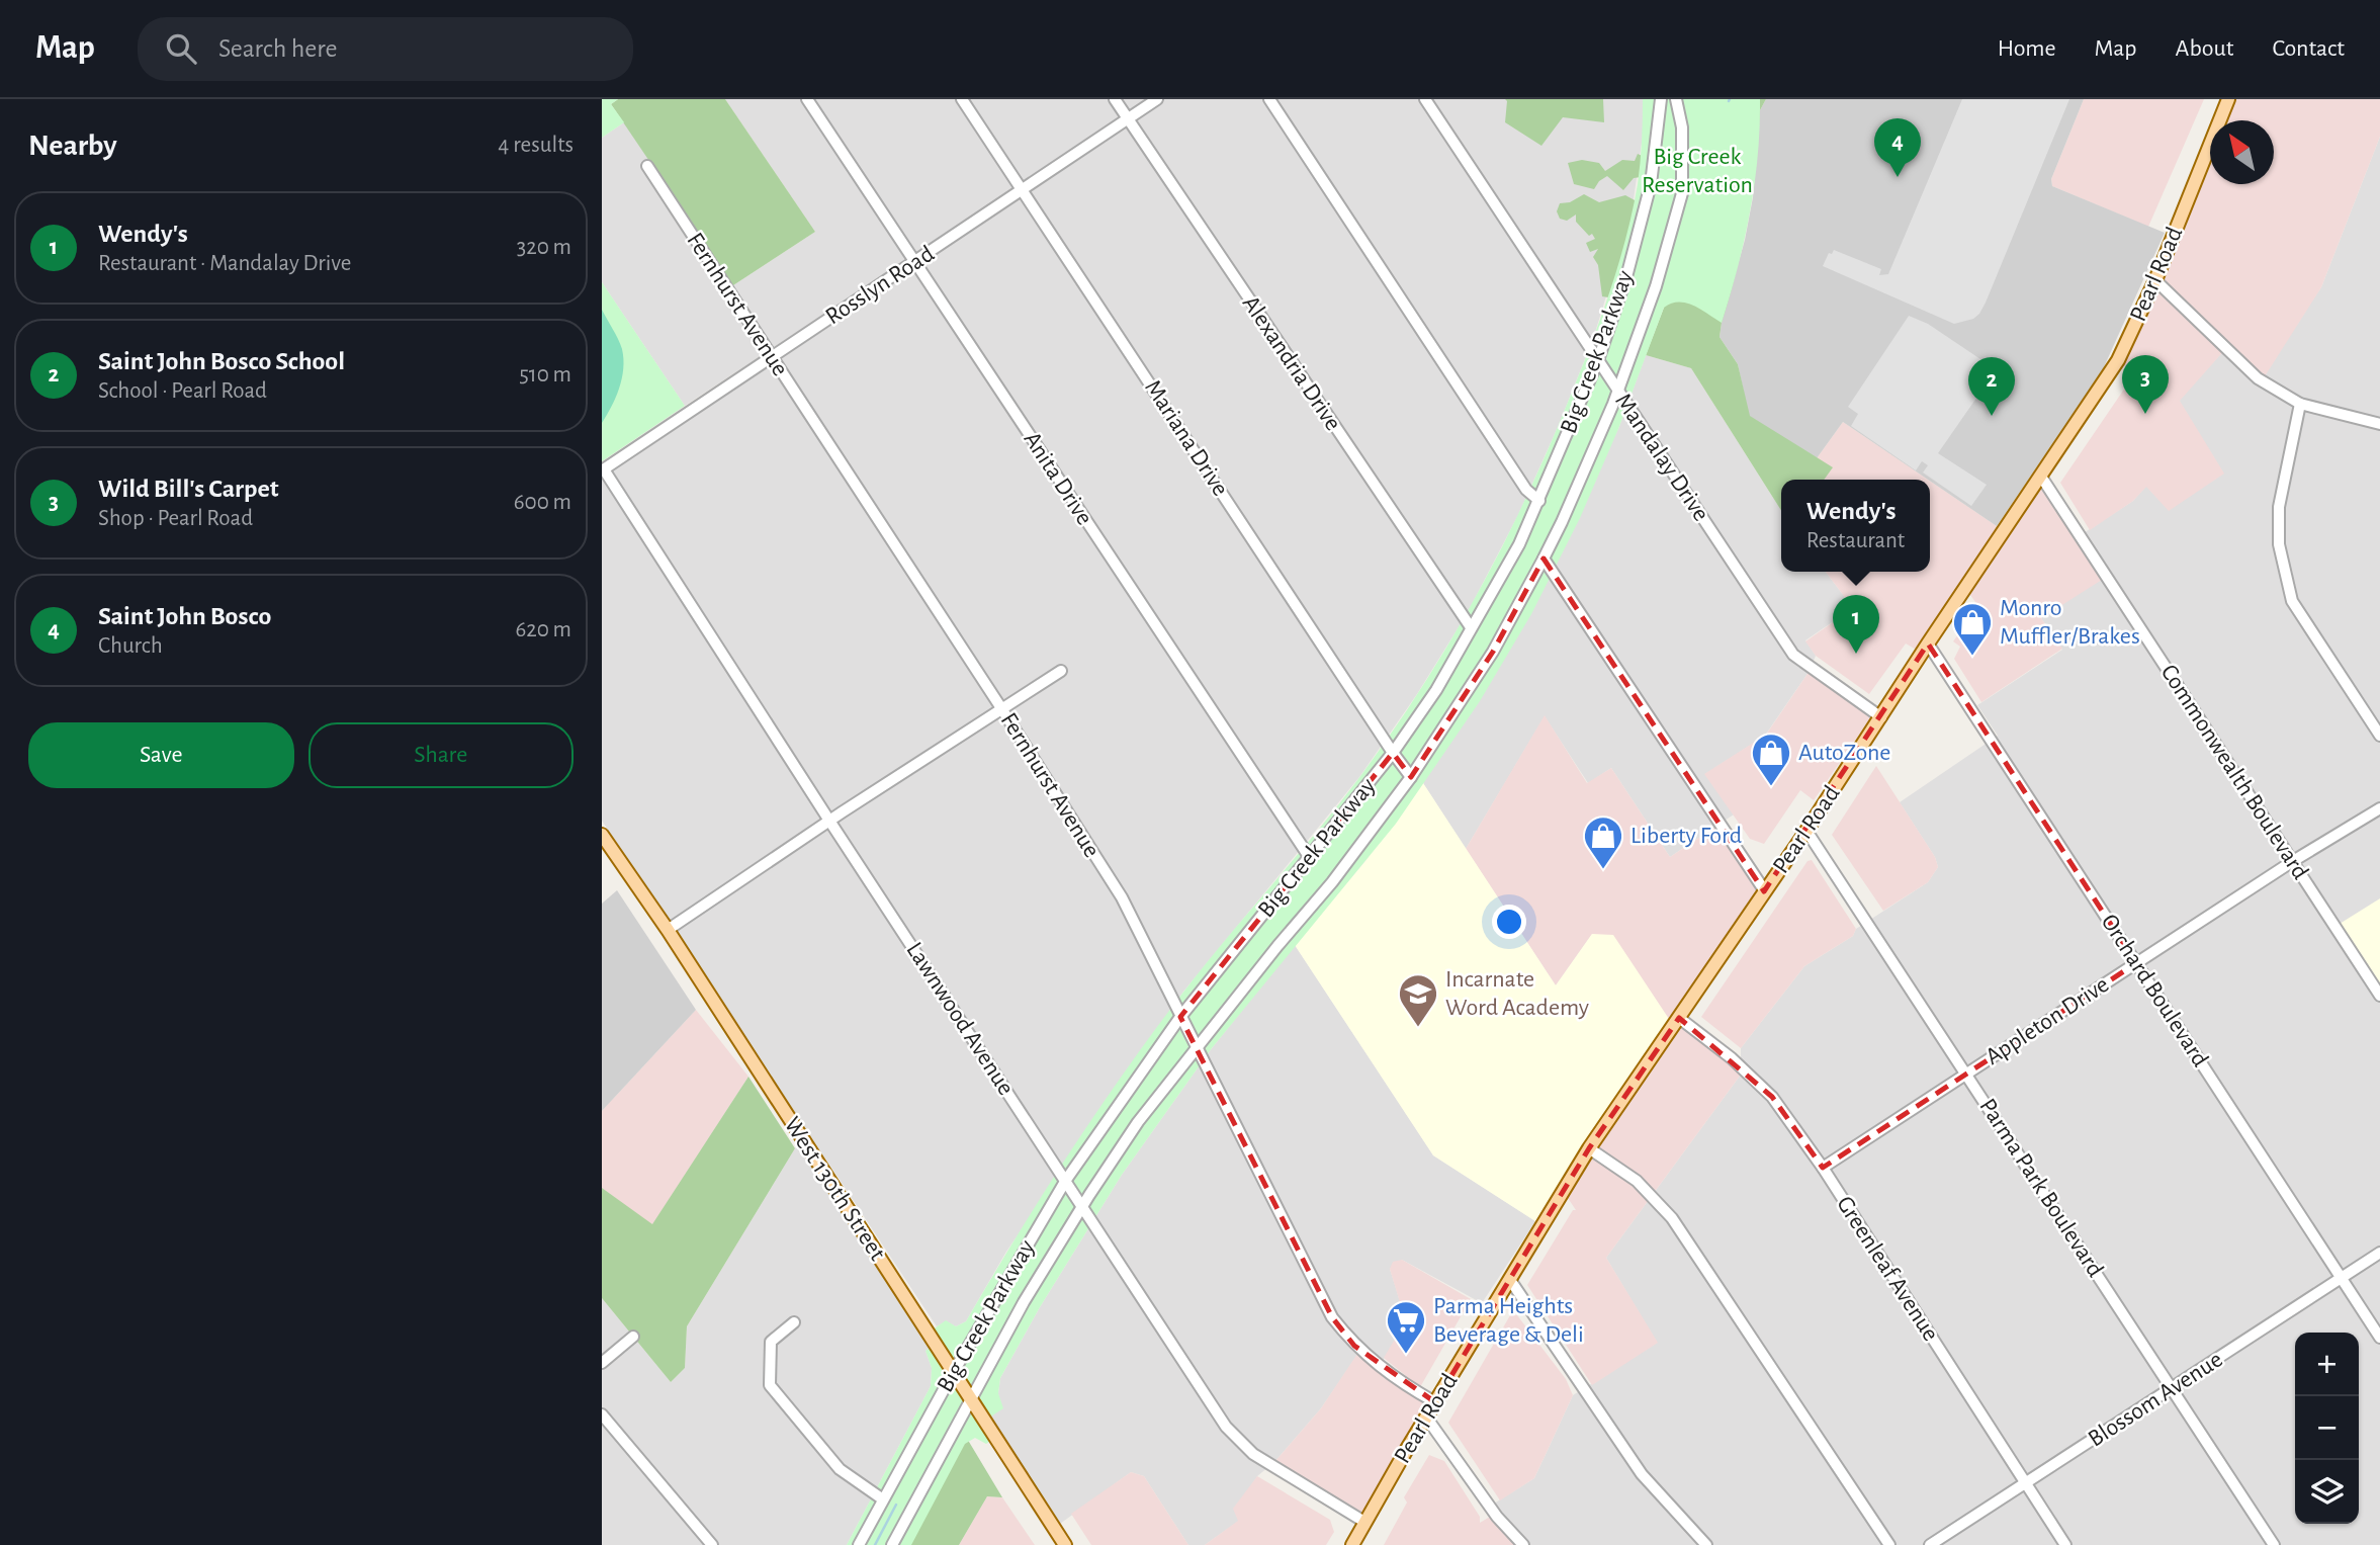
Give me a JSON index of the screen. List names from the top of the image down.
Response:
{
  "streets": {
    "main road": ["Pearl Road", "West 130th Street"],
    "street": [
      "Rosslyn Road",
      "Fernhurst Avenue",
      "Big Creek Parkway",
      "Alexandria Drive",
      "Mariana Drive",
      "Mandalay Drive",
      "Anita Drive",
      "Commonwealth Boulevard",
      "Orchard Boulevard",
      "Lawnwood Avenue",
      "Appleton Drive",
      "Parma Park Boulevard",
      "Greenleaf Avenue",
      "Blossom Avenue"
    ]
  },
  "crossings": [
    ["Pearl Road", "Fernhurst Avenue"],
    ["Pearl Road", "Mandalay Drive"],
    ["Pearl Road", "Commonwealth Boulevard"],
    ["Pearl Road", "Orchard Boulevard"],
    ["Pearl Road", "Lawnwood Avenue"],
    ["Pearl Road", "Parma Park Boulevard"],
    ["Pearl Road", "Greenleaf Avenue"],
    ["Rosslyn Road", "Fernhurst Avenue"],
    ["Rosslyn Road", "Alexandria Drive"],
    ["Rosslyn Road", "Mariana Drive"],
    ["Rosslyn Road", "Anita Drive"],
    ["Rosslyn Road", "Lawnwood Avenue"],
    ["Fernhurst Avenue", "Big Creek Parkway"],
    ["Big Creek Parkway", "Alexandria Drive"],
    ["Big Creek Parkway", "Mariana Drive"],
    ["Big Creek Parkway", "Mandalay Drive"],
    ["Big Creek Parkway", "Anita Drive"],
    ["Big Creek Parkway", "Lawnwood Avenue"],
    ["Big Creek Parkway", "West 130th Street"],
    ["Commonwealth Boulevard", "Appleton Drive"],
    ["Orchard Boulevard", "Appleton Drive"],
    ["Orchard Boulevard", "Blossom Avenue"],
    ["Appleton Drive", "Parma Park Boulevard"],
    ["Appleton Drive", "Greenleaf Avenue"],
    ["Parma Park Boulevard", "Blossom Avenue"],
    ["Greenleaf Avenue", "Blossom Avenue"]
  ],
  "parks": ["Big Creek Reservation"],
  "places": {
    "shop": ["Monro Muffler/Brakes", "AutoZone", "Liberty Ford"],
    "school or university": ["Incarnate Word Academy"],
    "supermarket": ["Parma Heights Beverage & Deli"]
  },
  "north": "top left",
  "page": {
    "header": "Map",
    "search": "Search here",
    "nav": [
      "Home",
      "Map",
      "About",
      "Contact"
    ],
    "heading": ["Nearby", "4 results"],
    "pins": [
      "4",
      "3",
      "2",
      "1"
    ],
    "list": [
      {
        "mark": "1",
        "name": "Wendy's",
        "note": "Restaurant · Mandalay Drive",
        "value": "320 m"
      },
      {
        "mark": "2",
        "name": "Saint John Bosco School",
        "note": "School · Pearl Road",
        "value": "510 m"
      },
      {
        "mark": "3",
        "name": "Wild Bill's Carpet",
        "note": "Shop · Pearl Road",
        "value": "600 m"
      },
      {
        "mark": "4",
        "name": "Saint John Bosco",
        "note": "Church",
        "value": "620 m"
      }
    ],
    "popup": ["Wendy's", "Restaurant"],
    "buttons": ["Save", "Share"],
    "map_buttons": ["+", "−"]
  }
}
